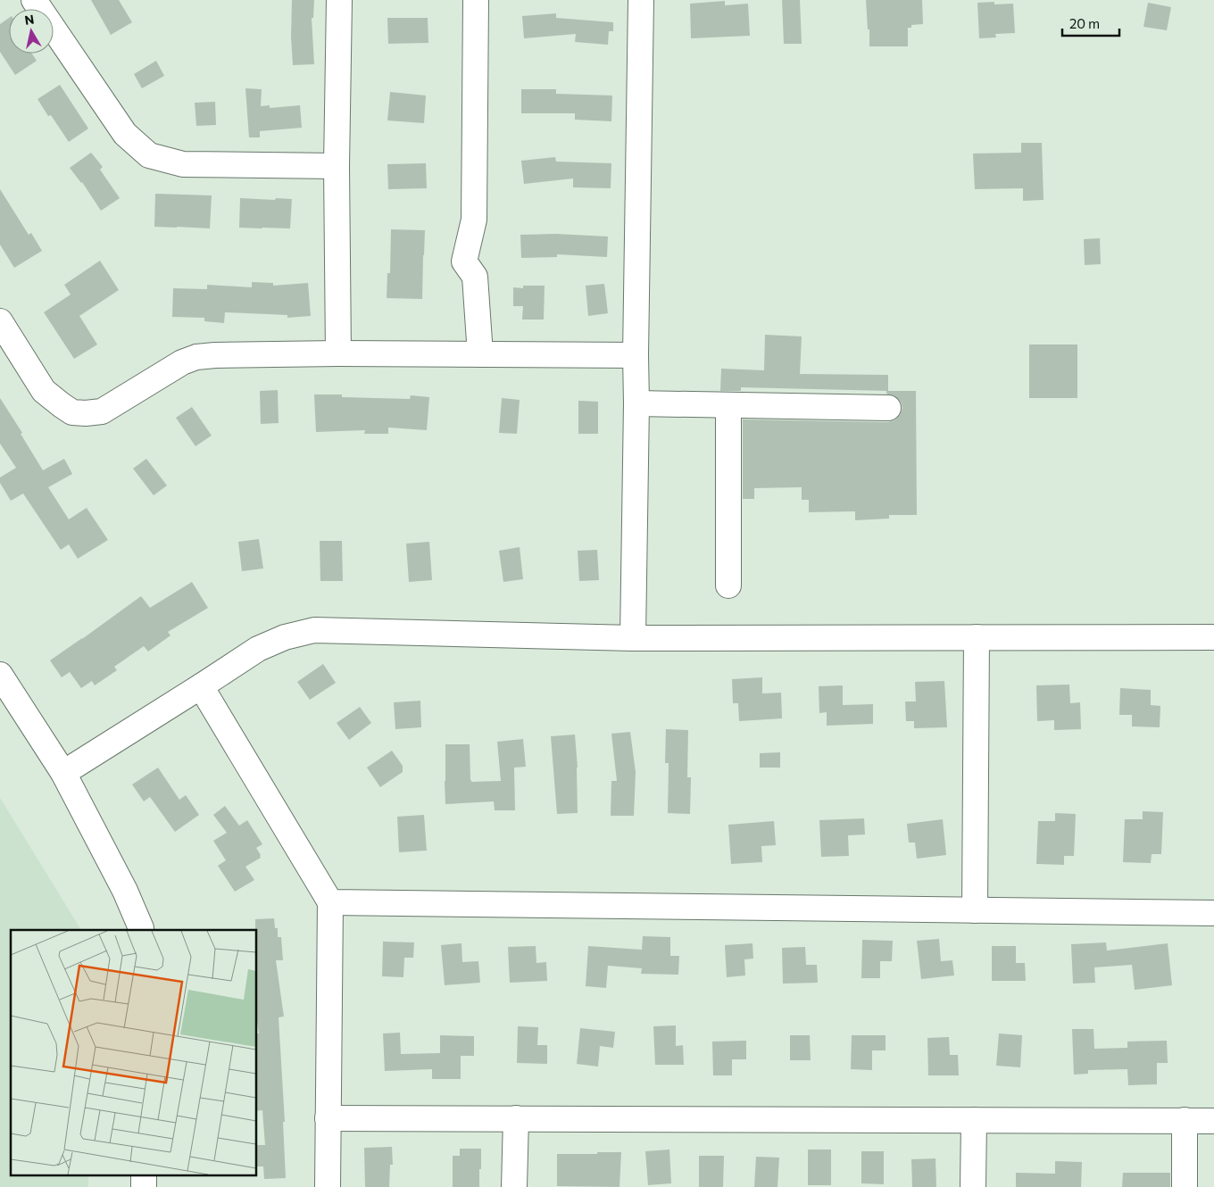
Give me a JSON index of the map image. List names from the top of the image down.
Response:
{
  "scale_bar": "20 m",
  "north": "top"
}
